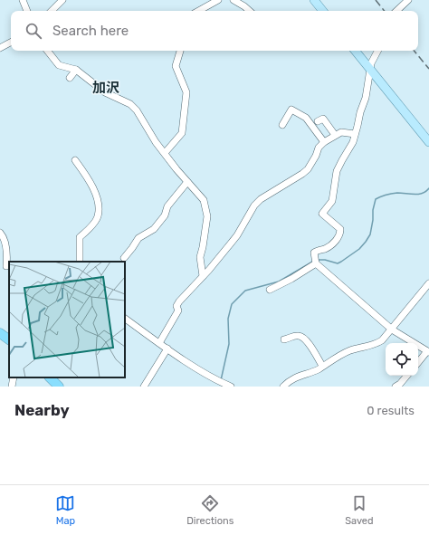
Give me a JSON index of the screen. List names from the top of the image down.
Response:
{
  "districts": ["加沢"],
  "page": {
    "search": "Search here",
    "heading": ["Nearby", "0 results"],
    "nav": ["Map", "Directions", "Saved"]
  }
}
